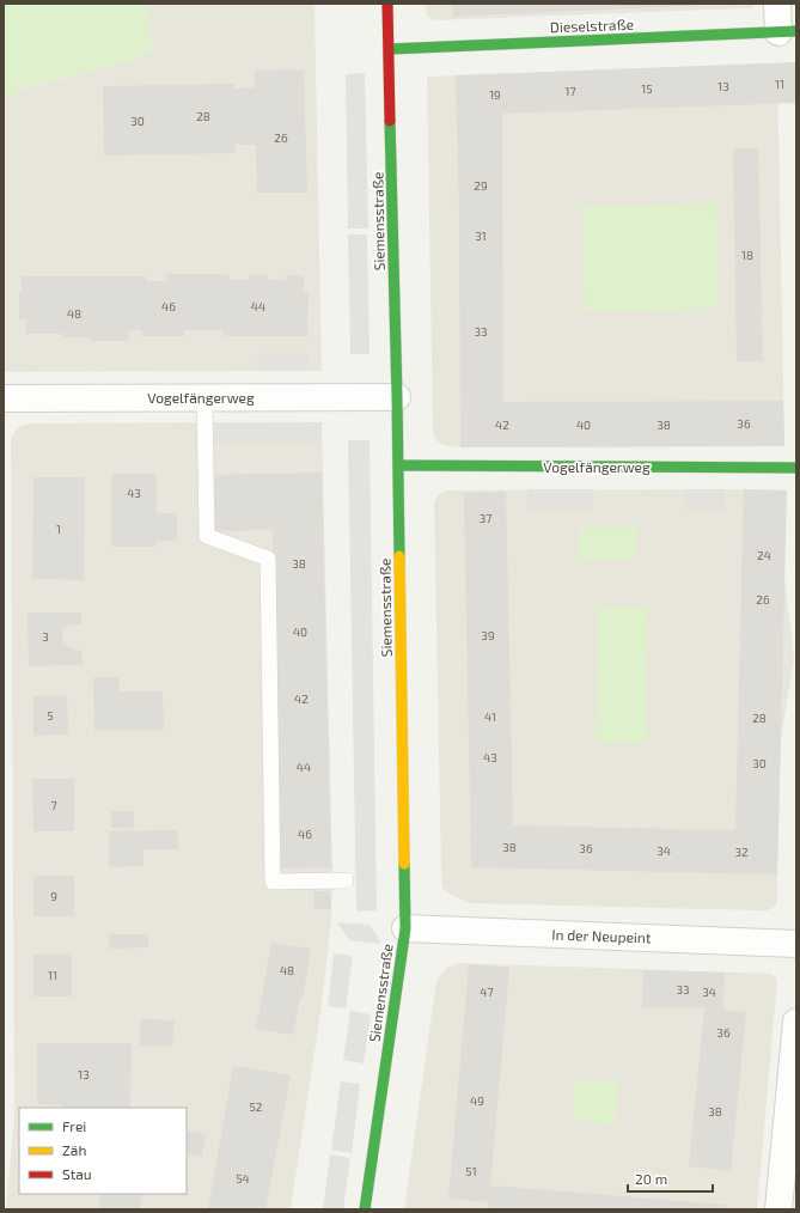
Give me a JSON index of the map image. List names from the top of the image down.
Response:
{
  "streets": {
    "street": [
      "Dieselstraße",
      "Siemensstraße",
      "Vogelfängerweg",
      "In der Neupeint"
    ]
  },
  "crossings": [
    ["Dieselstraße", "Siemensstraße"],
    ["Siemensstraße", "Vogelfängerweg"],
    ["Siemensstraße", "In der Neupeint"]
  ],
  "house_numbers": [
    "11",
    "13",
    "15",
    "17",
    "19",
    "28",
    "30",
    "26",
    "29",
    "31",
    "18",
    "46",
    "44",
    "48",
    "33",
    "36",
    "42",
    "40",
    "38",
    "43",
    "37",
    "1",
    "24",
    "38",
    "26",
    "40",
    "39",
    "3",
    "42",
    "5",
    "41",
    "28",
    "43",
    "30",
    "44",
    "7",
    "46",
    "38",
    "36",
    "34",
    "32",
    "9",
    "48",
    "11",
    "33",
    "47",
    "34",
    "36",
    "13",
    "49",
    "52",
    "38",
    "51",
    "54"
  ],
  "legend": ["Frei", "Zäh", "Stau"],
  "scale_bar": "20 m"
}
